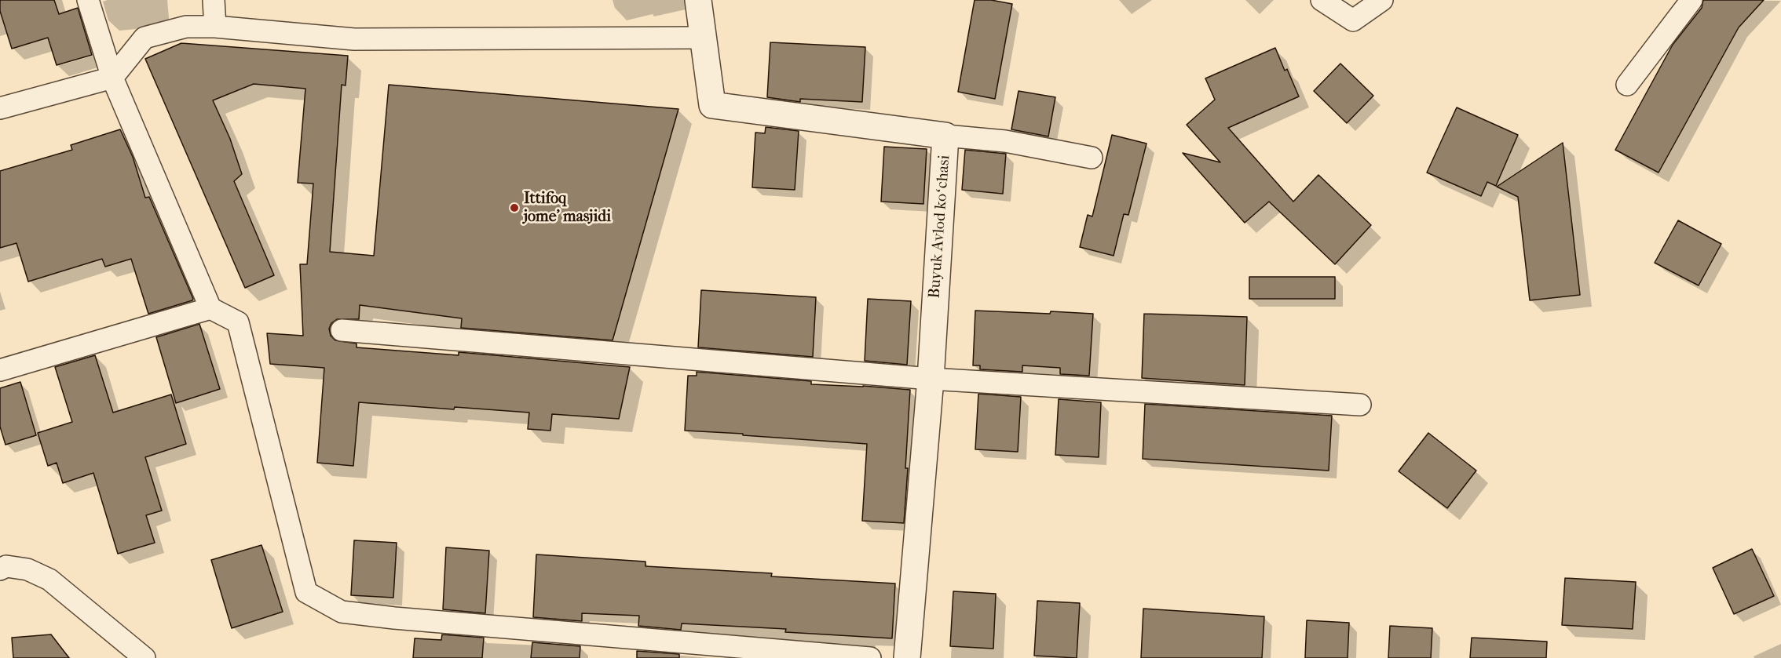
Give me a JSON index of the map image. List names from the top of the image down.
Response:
{
  "streets": {
    "street": ["Buyuk Avlod koʻchasi"]
  },
  "places": ["Ittifoq jome’ masjidi"]
}
